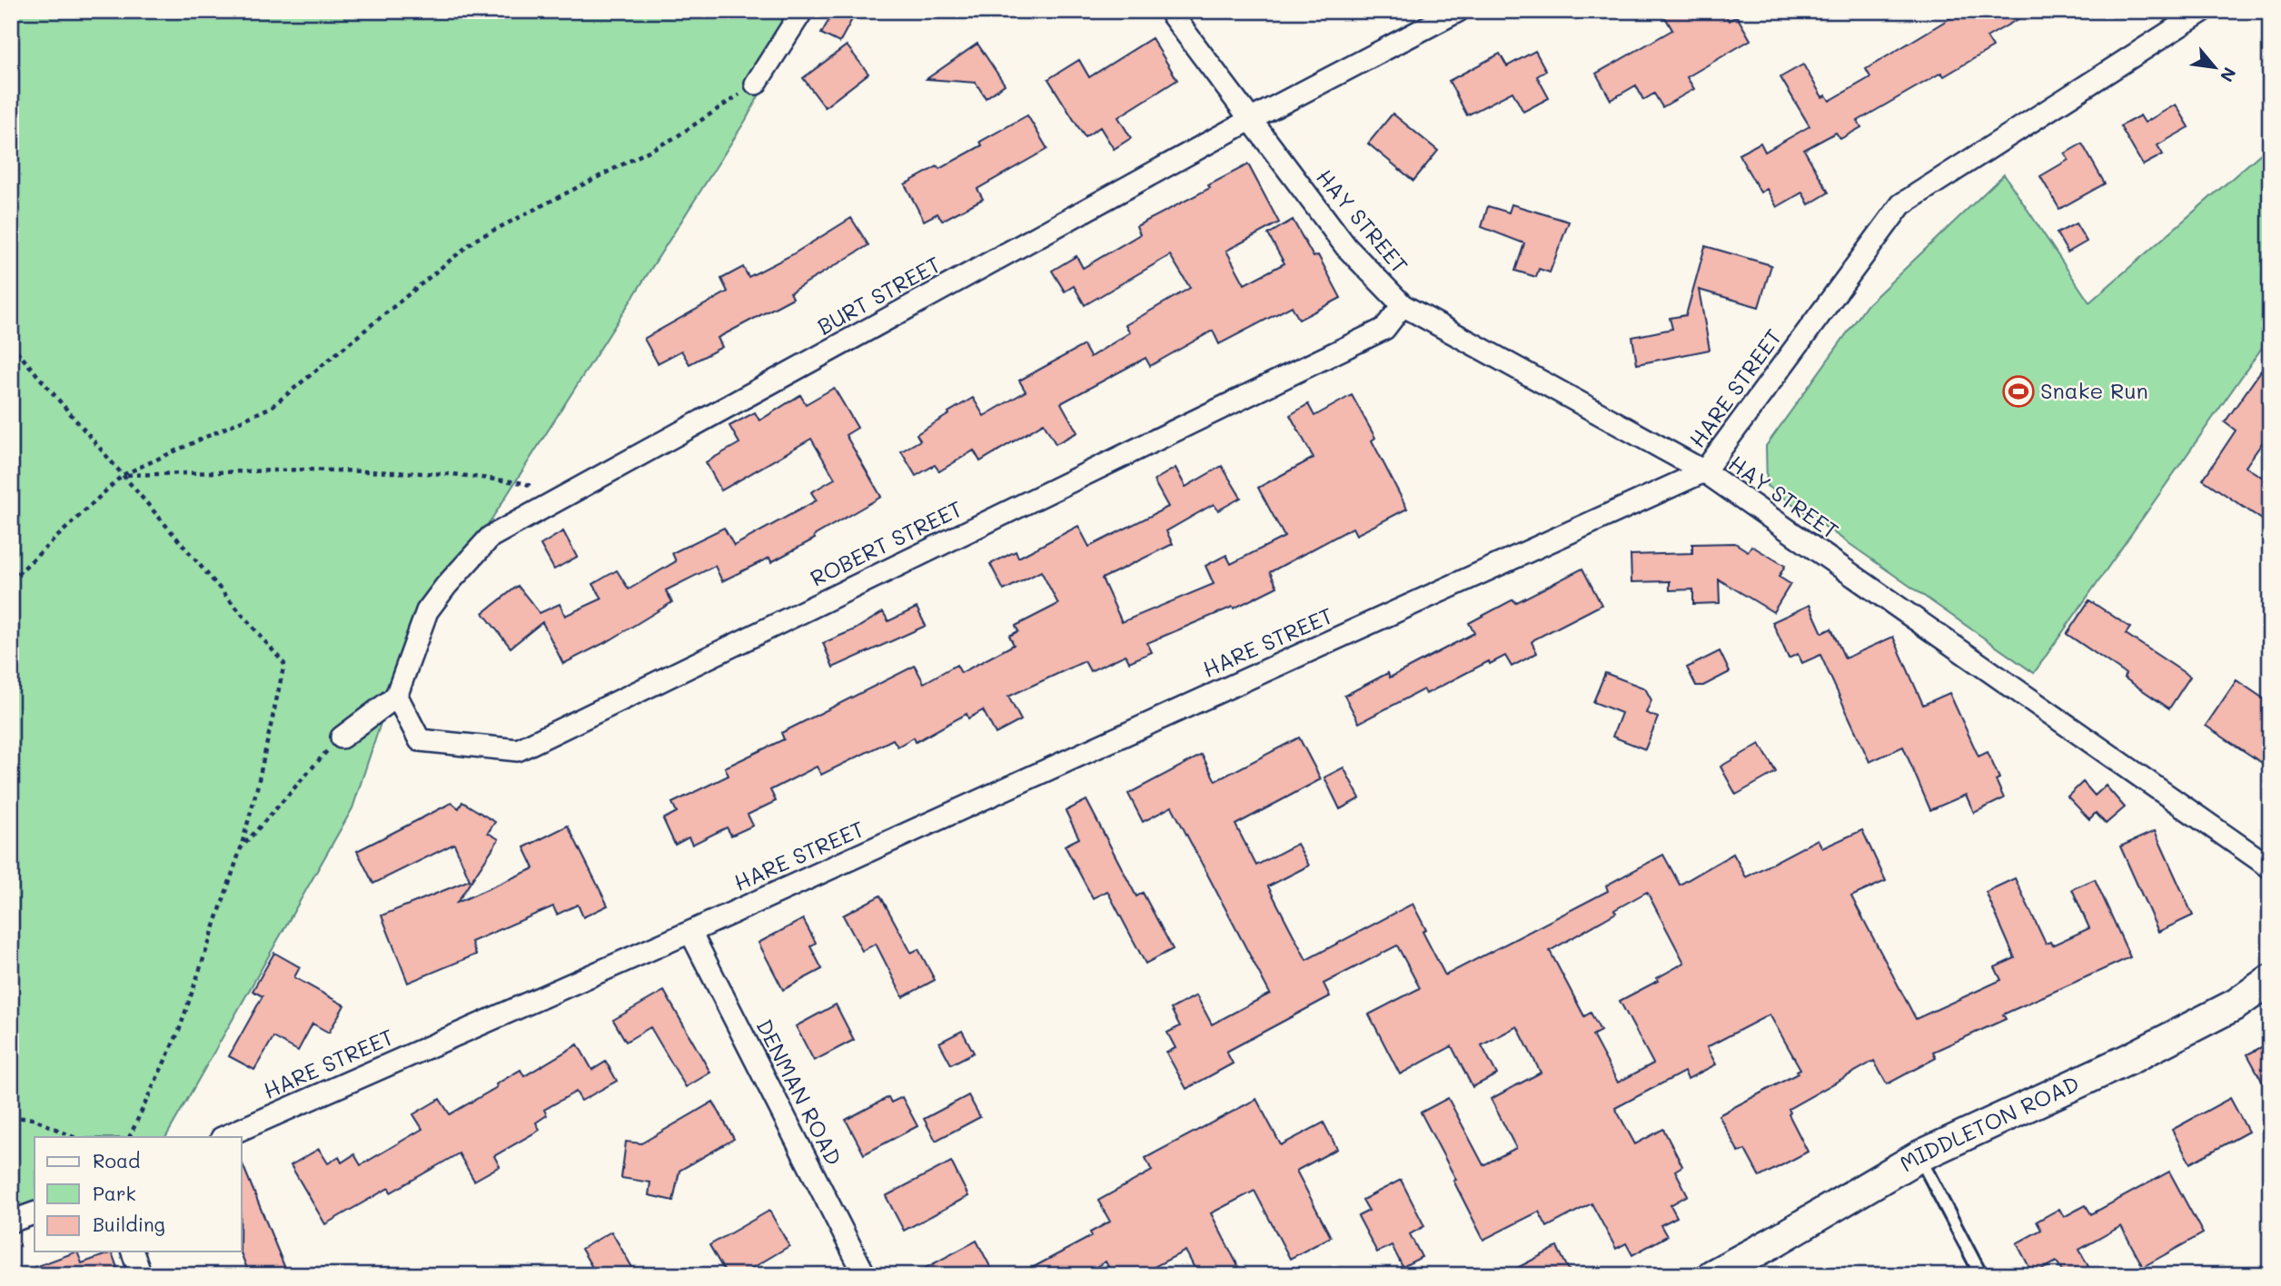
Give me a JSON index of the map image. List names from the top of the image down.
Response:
{
  "streets": {
    "main road": ["MIDDLETON ROAD"],
    "street": [
      "HAY STREET",
      "BURT STREET",
      "HARE STREET",
      "ROBERT STREET",
      "DENMAN ROAD"
    ]
  },
  "crossings": [
    ["HAY STREET", "BURT STREET"],
    ["HAY STREET", "HARE STREET"],
    ["HAY STREET", "ROBERT STREET"],
    ["BURT STREET", "ROBERT STREET"],
    ["HARE STREET", "DENMAN ROAD"]
  ],
  "places": {
    "sports": ["Snake Run"]
  },
  "legend": ["Road", "Park", "Building"],
  "north": "bottom right"
}
